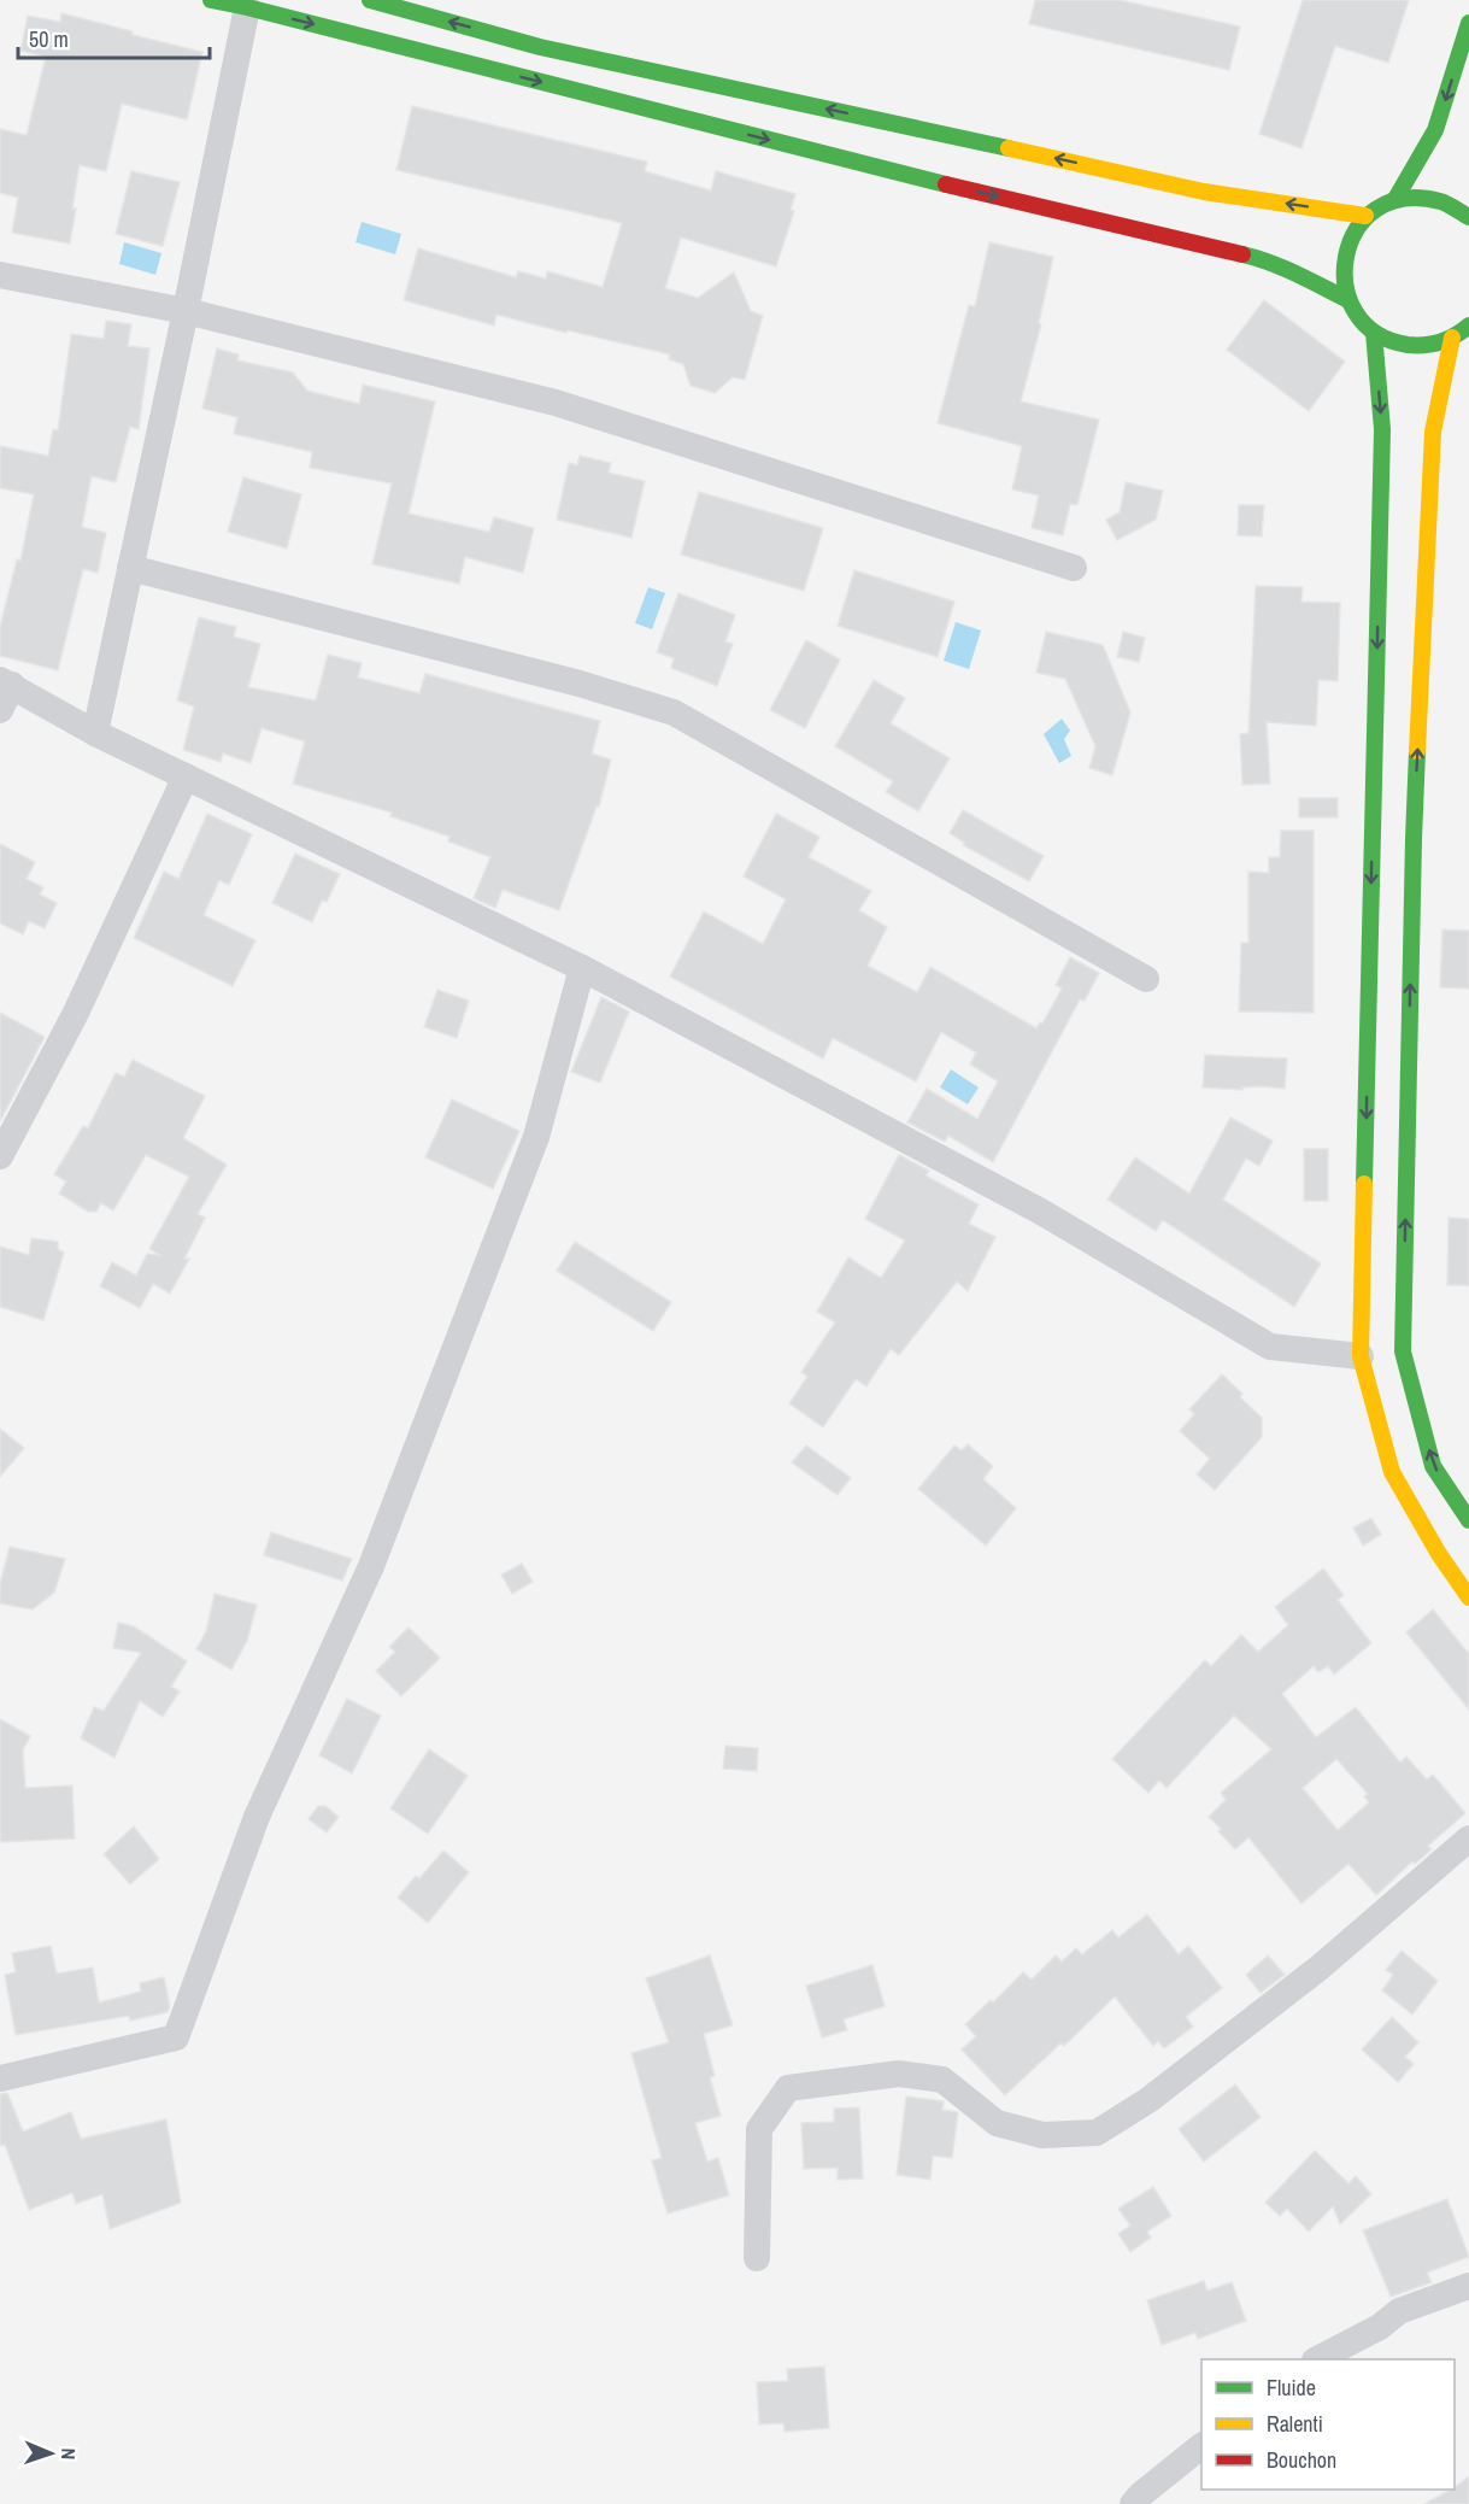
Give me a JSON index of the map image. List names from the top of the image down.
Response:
{
  "legend": ["Fluide", "Ralenti", "Bouchon"],
  "scale_bar": "50 m",
  "north": "right"
}
